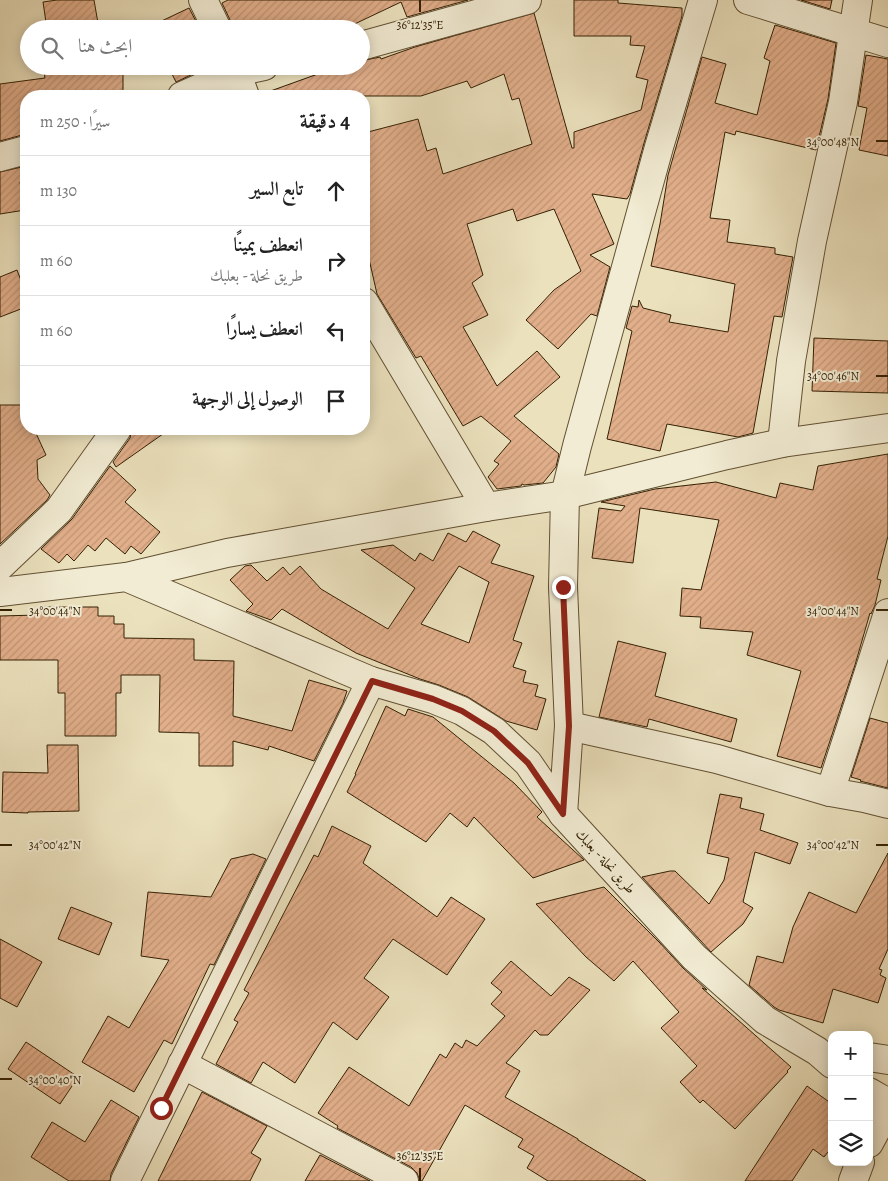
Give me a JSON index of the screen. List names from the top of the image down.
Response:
{
  "streets": {
    "street": ["طريق نحلة - بعلبك"]
  },
  "page": {
    "search": "ابحث هنا",
    "heading": ["4 دقيقة", "سيرًا · 250 m"],
    "list": [
      ["تابع السير", "130 m"],
      ["انعطف يمينًا", "طريق نحلة - بعلبك", "60 m"],
      ["انعطف يسارًا", "60 m"],
      "الوصول إلى الوجهة"
    ],
    "map_buttons": ["+", "−"]
  },
  "coordinates": [
    "36°12'35\"E",
    "34°00'48\"N",
    "34°00'46\"N",
    "34°00'44\"N",
    "34°00'42\"N",
    "34°00'40\"N"
  ]
}
